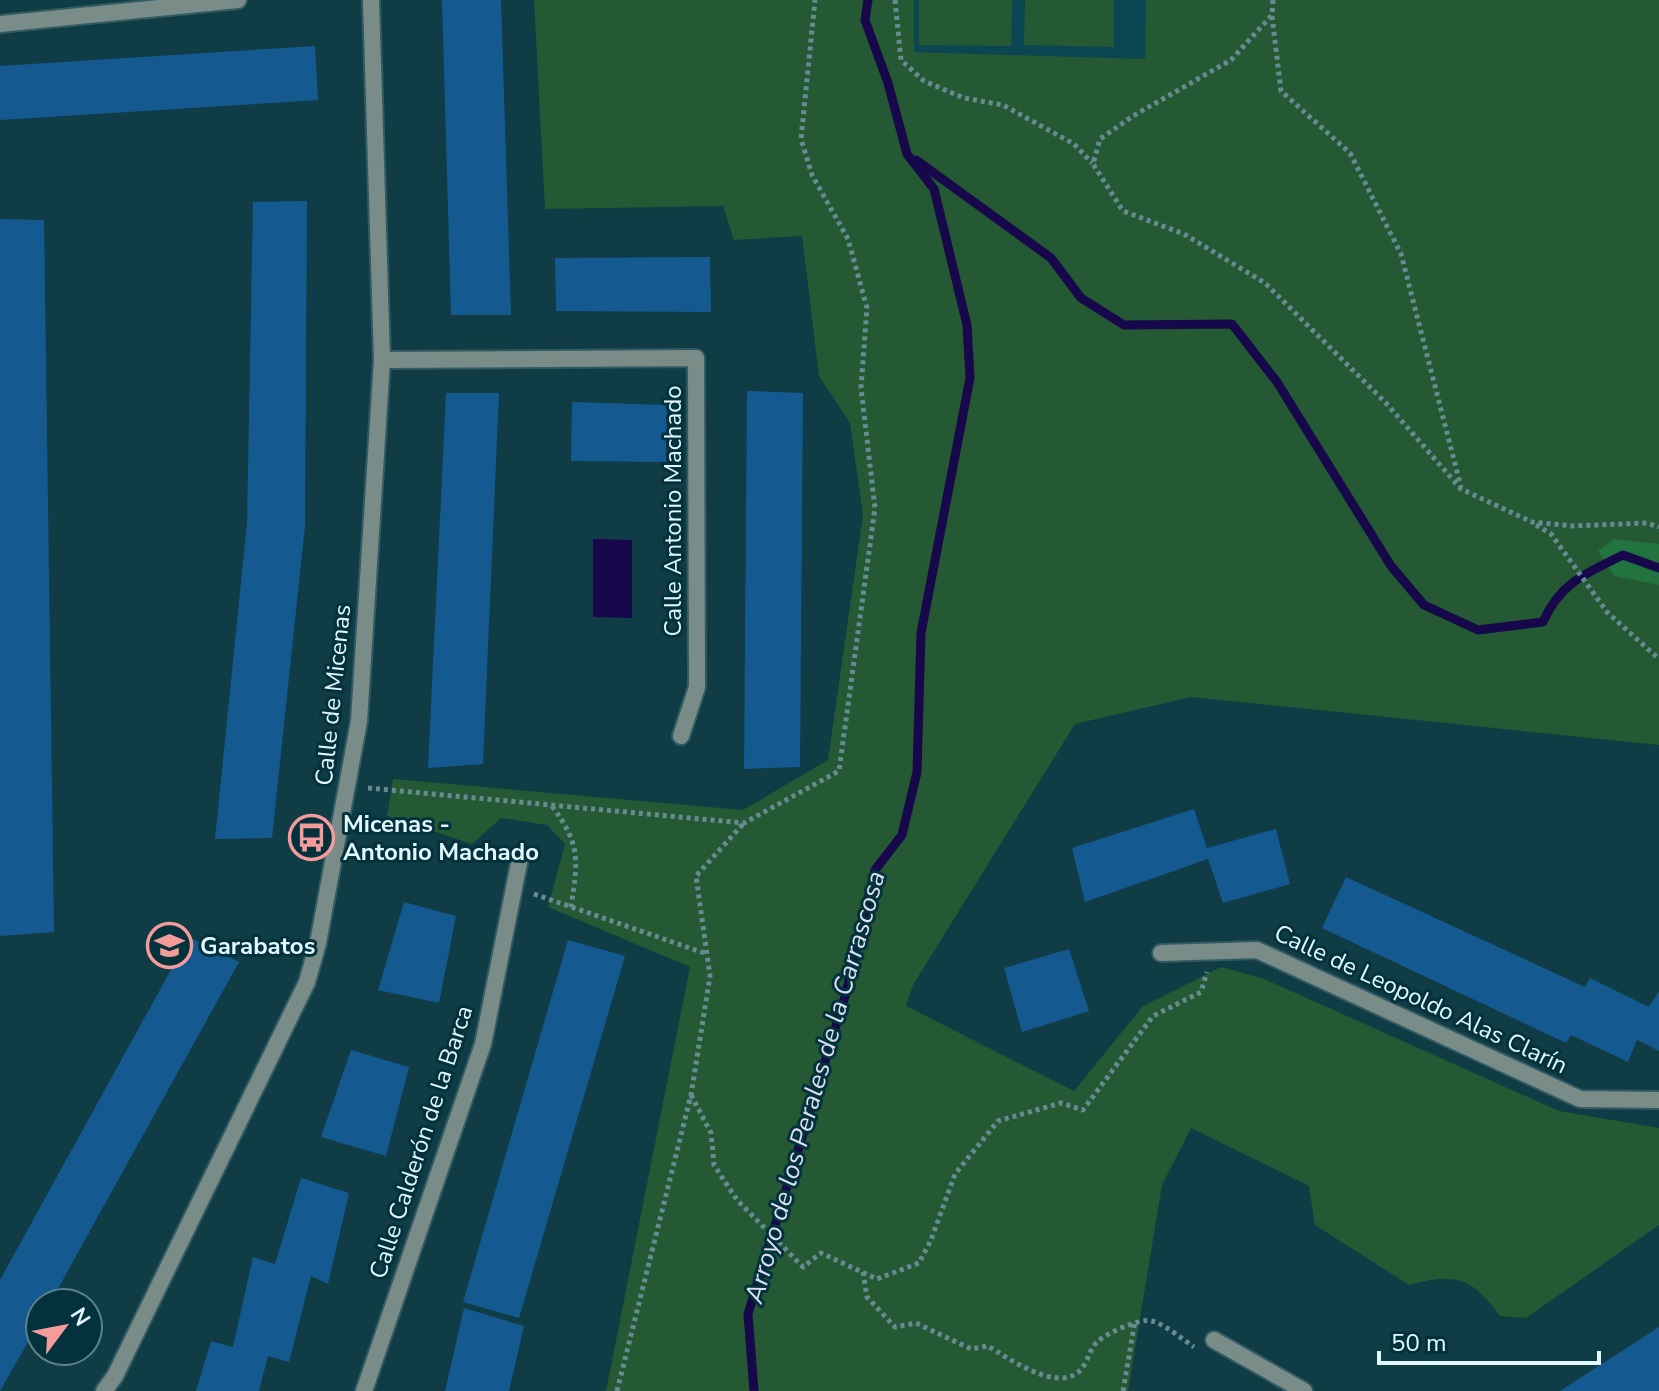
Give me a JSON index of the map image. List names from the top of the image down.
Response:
{
  "streets": {
    "street": [
      "Calle Antonio Machado",
      "Calle de Micenas",
      "Calle de Leopoldo Alas Clarín",
      "Calle Calderón de la Barca"
    ]
  },
  "crossings": [
    ["Calle Antonio Machado", "Calle de Micenas"]
  ],
  "water": ["Arroyo de los Perales de la Carrascosa"],
  "places": {
    "bus stop": ["Micenas - Antonio Machado"],
    "school or university": ["Garabatos"]
  },
  "scale_bar": "50 m",
  "north": "top right"
}
